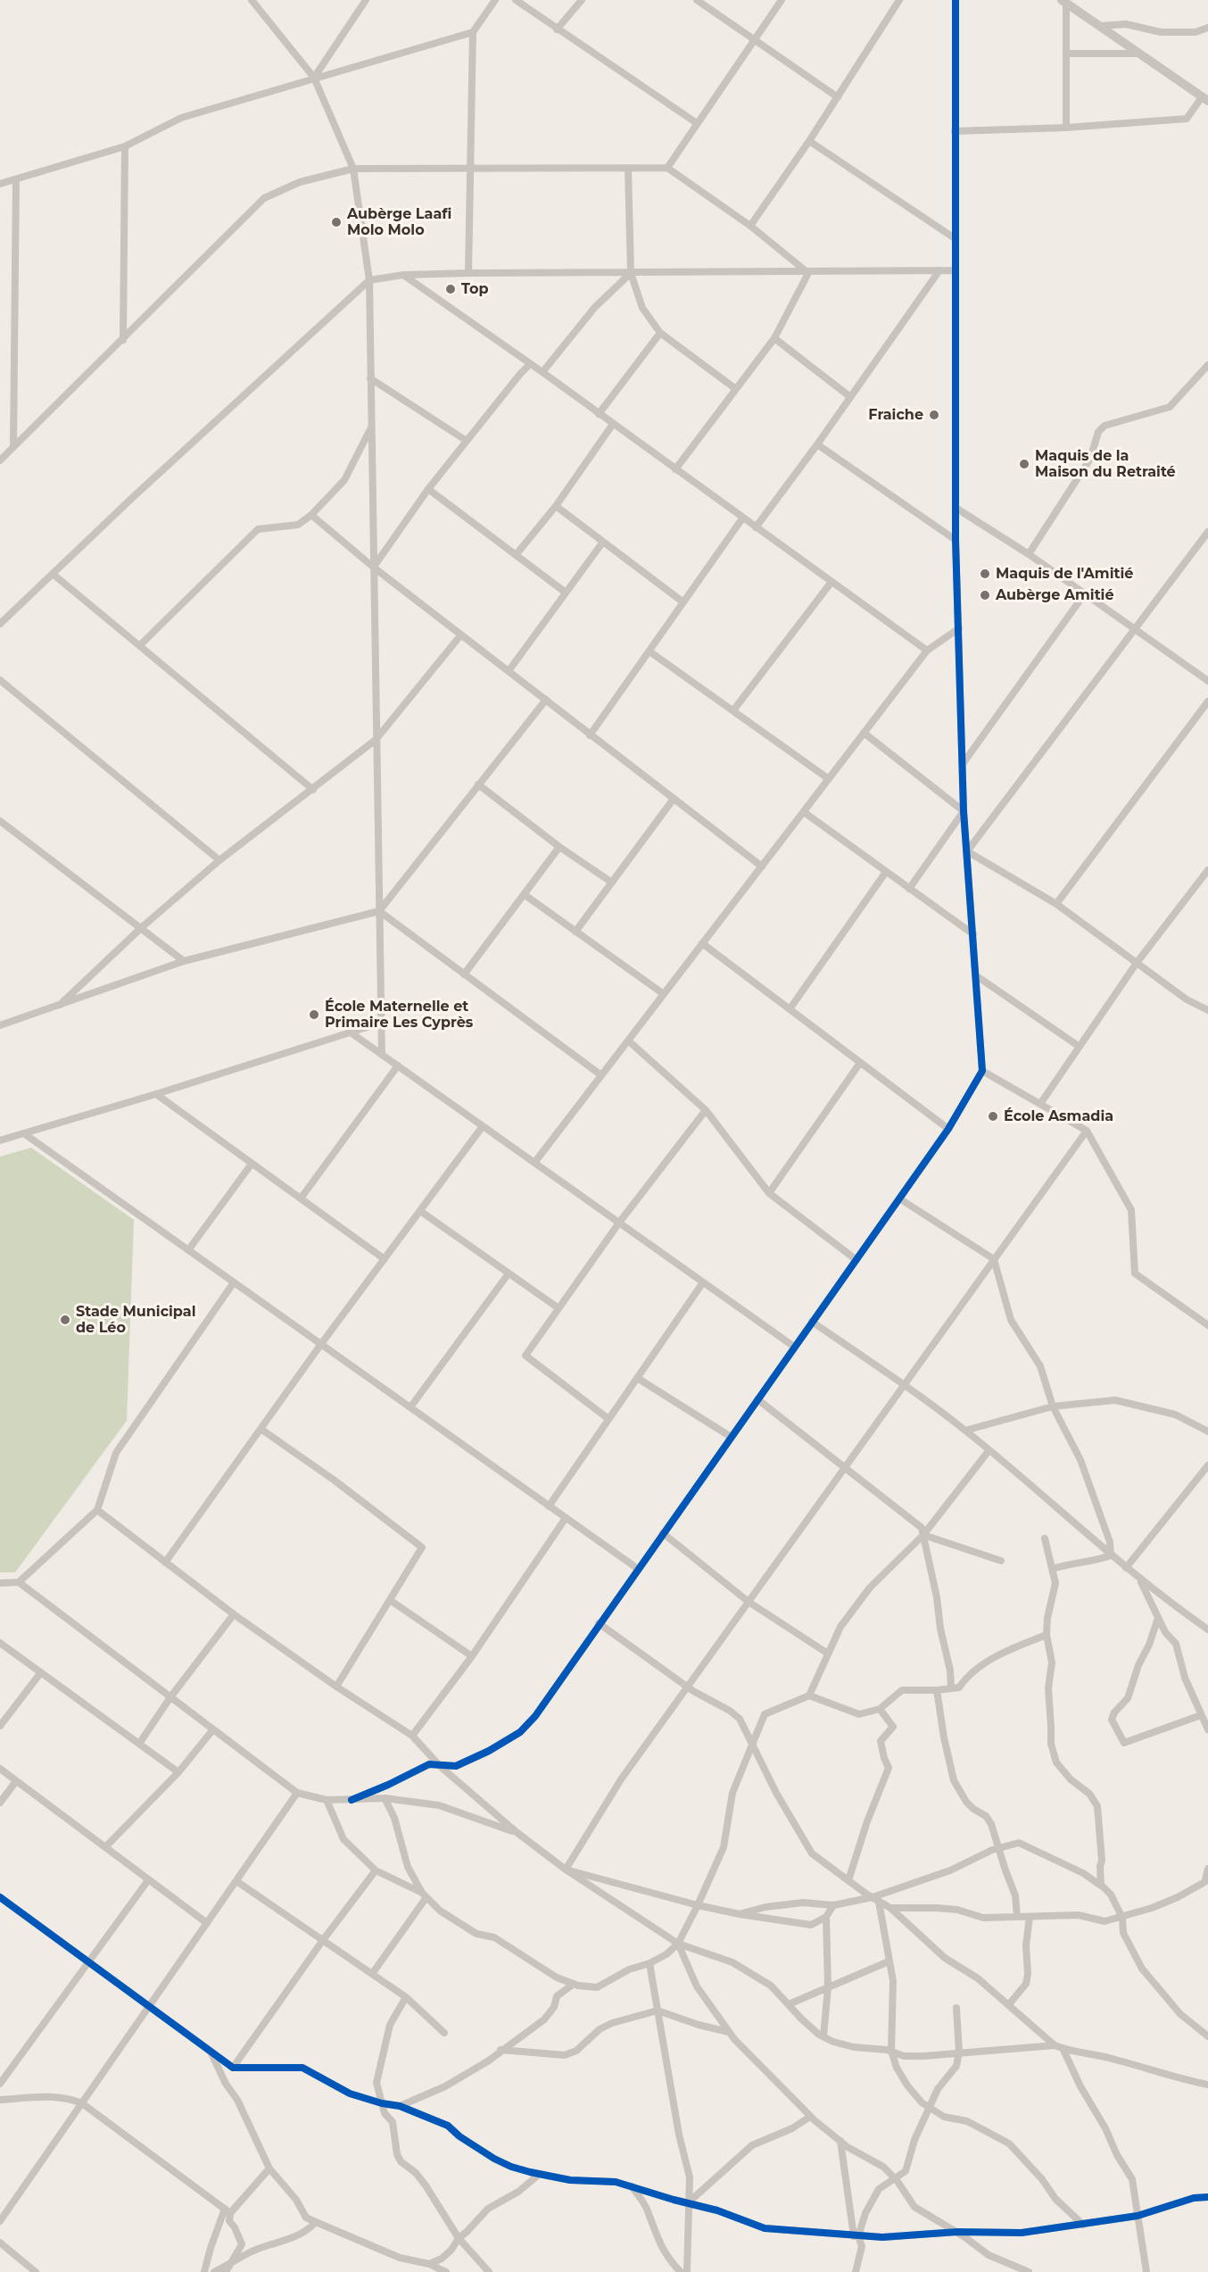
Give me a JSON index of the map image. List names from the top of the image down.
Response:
{
  "places": [
    "Aubèrge Laafi Molo Molo",
    "Top",
    "Fraiche",
    "Maquis de la Maison du Retraité",
    "Maquis de l'Amitié",
    "Aubèrge Amitié",
    "École Maternelle et Primaire Les Cyprès",
    "École Asmadia",
    "Stade Municipal de Léo"
  ]
}
